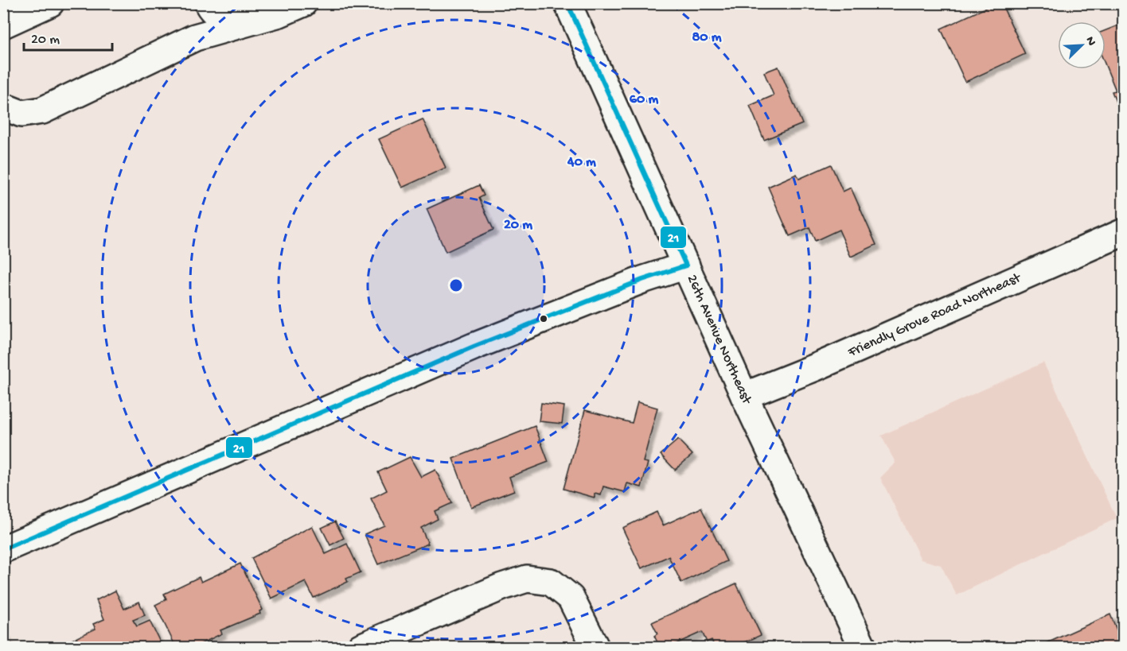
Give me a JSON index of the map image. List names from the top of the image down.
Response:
{
  "streets": {
    "street": ["Friendly Grove Road Northeast", "26th Avenue Northeast"]
  },
  "crossings": [
    ["Friendly Grove Road Northeast", "26th Avenue Northeast"]
  ],
  "lines": ["transit line 21"],
  "scale_bar": "20 m",
  "north": "top right",
  "rings": [
    "80 m",
    "60 m",
    "40 m",
    "20 m"
  ]
}
